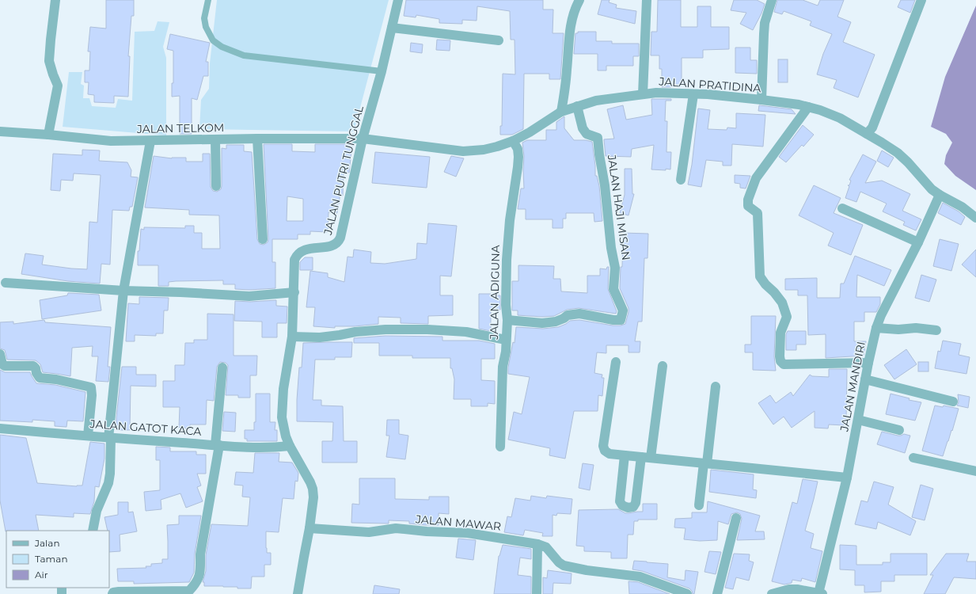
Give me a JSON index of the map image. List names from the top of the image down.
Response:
{
  "streets": {
    "street": [
      "JALAN PRATIDINA",
      "JALAN TELKOM",
      "JALAN PUTRI TUNGGAL",
      "JALAN HAJI MISAN",
      "JALAN ADIGUNA",
      "JALAN MANDIRI",
      "JALAN GATOT KACA",
      "JALAN MAWAR"
    ]
  },
  "crossings": [
    ["JALAN PRATIDINA", "JALAN TELKOM"],
    ["JALAN PRATIDINA", "JALAN PUTRI TUNGGAL"],
    ["JALAN PRATIDINA", "JALAN HAJI MISAN"],
    ["JALAN PRATIDINA", "JALAN ADIGUNA"],
    ["JALAN PRATIDINA", "JALAN MANDIRI"],
    ["JALAN TELKOM", "JALAN PUTRI TUNGGAL"],
    ["JALAN PUTRI TUNGGAL", "JALAN GATOT KACA"],
    ["JALAN PUTRI TUNGGAL", "JALAN MAWAR"],
    ["JALAN HAJI MISAN", "JALAN ADIGUNA"]
  ],
  "legend": ["Jalan", "Taman", "Air"]
}
